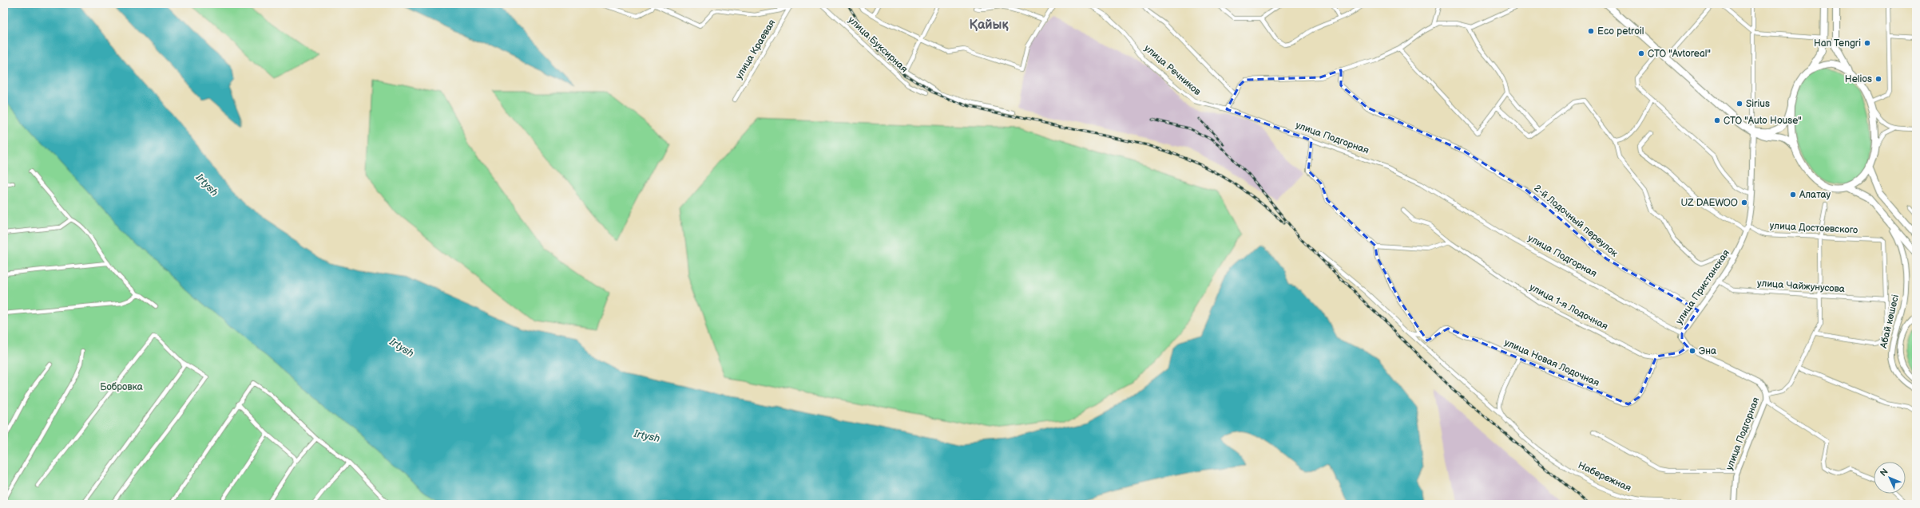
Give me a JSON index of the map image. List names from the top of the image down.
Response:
{
  "streets": {
    "street": [
      "улица Буксирная",
      "улица Краевая",
      "улица Речников",
      "улица Подгорная",
      "2-й Лодочный переулок",
      "улица Достоевского",
      "улица Чайжунусова",
      "улица Пристанская",
      "улица 1-я Лодочная",
      "Абай көшесі",
      "улица Новая Лодочная",
      "Набережная"
    ]
  },
  "crossings": [
    ["улица Речников", "улица Подгорная"],
    ["улица Подгорная", "улица Пристанская"],
    ["улица Подгорная", "улица 1-я Лодочная"],
    ["2-й Лодочный переулок", "улица Пристанская"],
    ["улица Достоевского", "улица Чайжунусова"],
    ["улица Достоевского", "улица Пристанская"],
    ["улица Чайжунусова", "улица Пристанская"],
    ["улица 1-я Лодочная", "улица Новая Лодочная"]
  ],
  "districts": ["Қайық"],
  "water": ["Irtysh"],
  "parks": ["Бобровка"],
  "places": [
    "Eco petroil",
    "Han Tengri",
    "СТО \"Avtoreal\"",
    "Helios",
    "Sirius",
    "СТО \"Auto House\"",
    "Алатау",
    "UZ DAEWOO",
    "Эна"
  ],
  "north": "top left"
}
